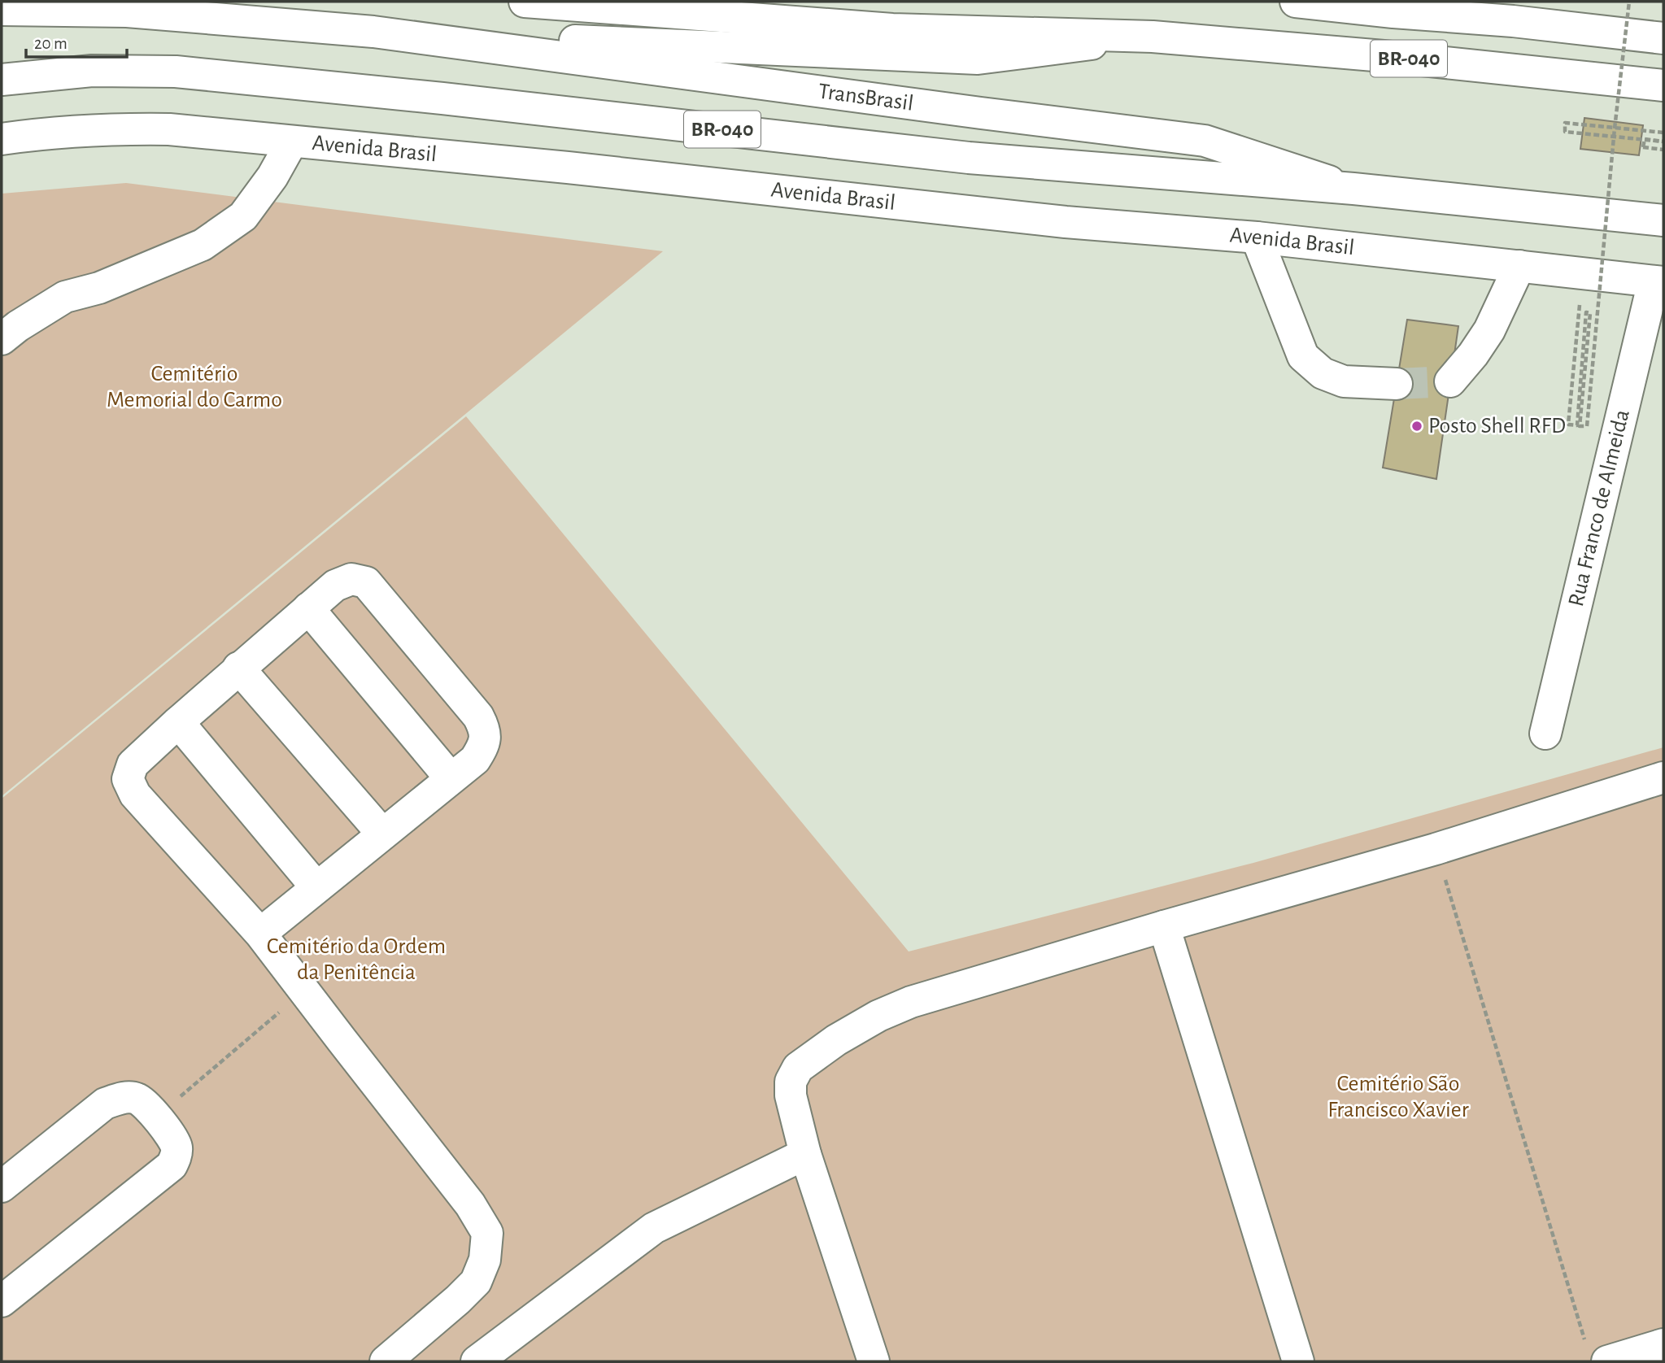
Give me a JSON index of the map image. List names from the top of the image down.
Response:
{
  "streets": {
    "main road": [
      "BR-040",
      "TransBrasil",
      "Avenida Brasil",
      "Rua Franco de Almeida"
    ]
  },
  "crossings": [
    ["BR-040", "TransBrasil"],
    ["Avenida Brasil", "Rua Franco de Almeida"]
  ],
  "parks": ["Cemitério Memorial do Carmo", "Cemitério da Ordem da Penitência", "Cemitério São Francisco Xavier"],
  "places": ["Posto Shell RFD"],
  "scale_bar": "20 m"
}
